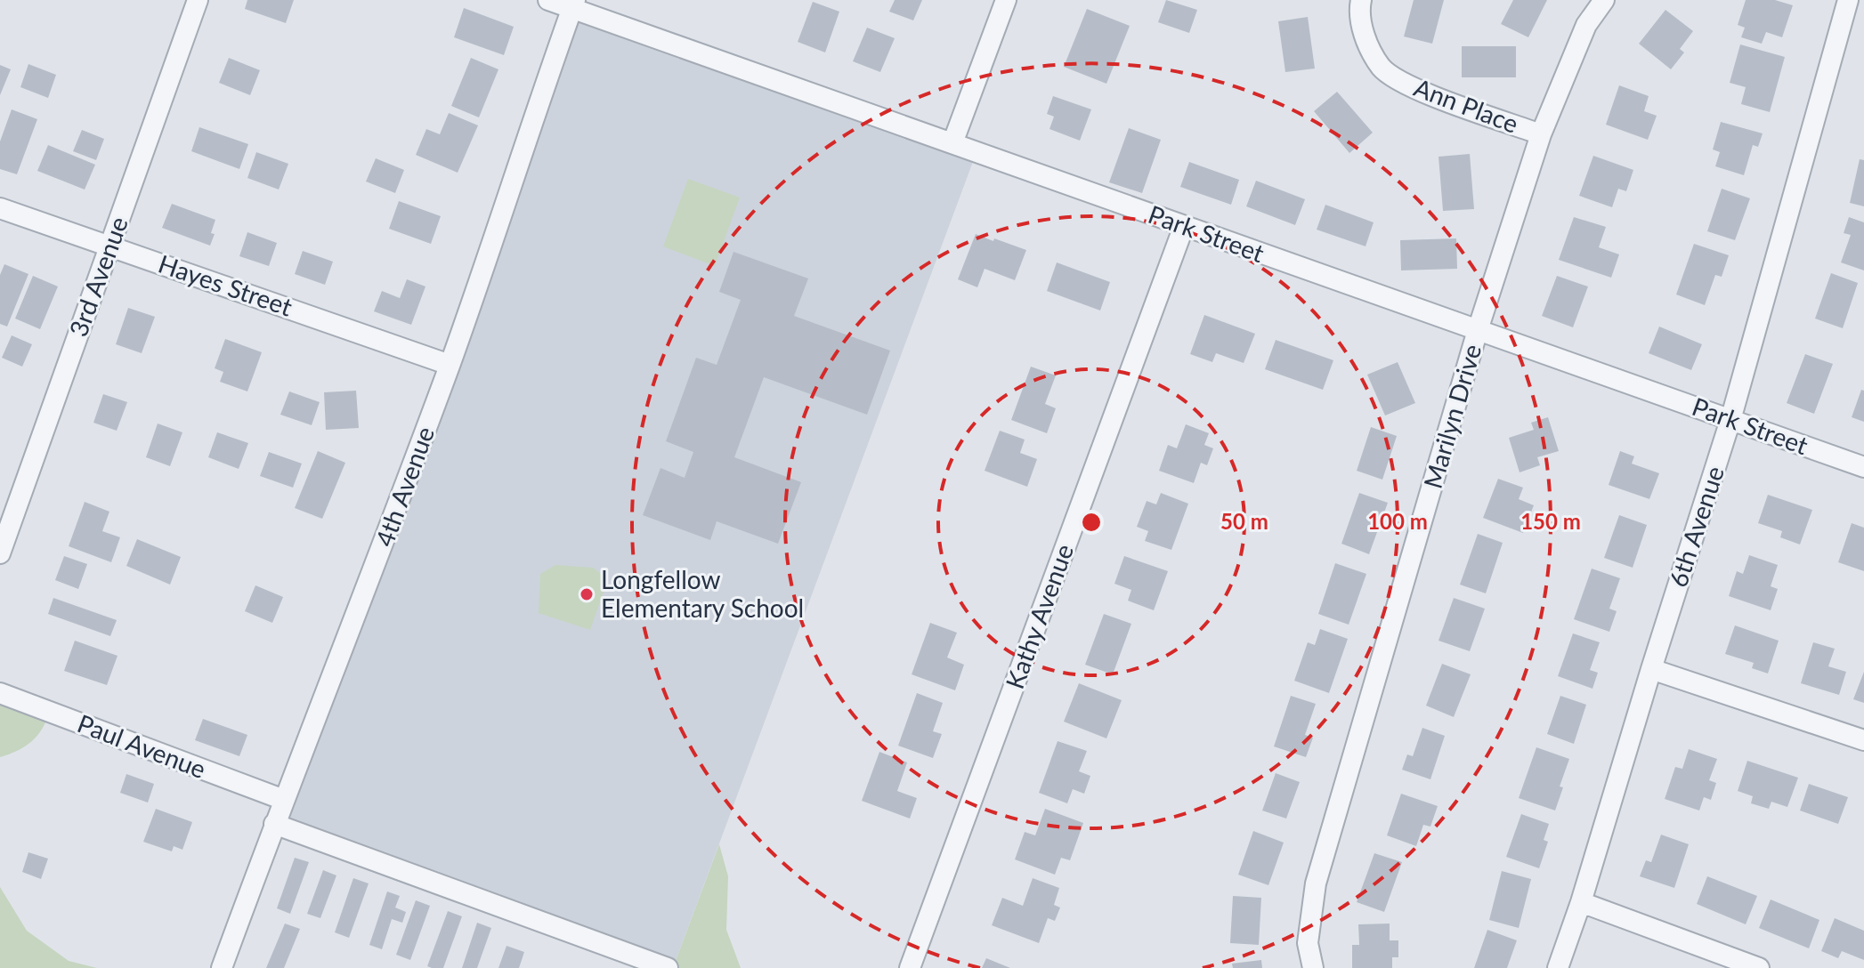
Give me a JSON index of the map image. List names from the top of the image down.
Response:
{
  "streets": {
    "street": [
      "Ann Place",
      "Park Street",
      "3rd Avenue",
      "Hayes Street",
      "Marilyn Drive",
      "4th Avenue",
      "6th Avenue",
      "Kathy Avenue",
      "Paul Avenue"
    ]
  },
  "crossings": [
    ["Ann Place", "Marilyn Drive"],
    ["Park Street", "Marilyn Drive"],
    ["Park Street", "4th Avenue"],
    ["Park Street", "6th Avenue"],
    ["Park Street", "Kathy Avenue"],
    ["3rd Avenue", "Hayes Street"],
    ["Hayes Street", "4th Avenue"],
    ["4th Avenue", "Paul Avenue"]
  ],
  "places": ["Longfellow Elementary School"],
  "rings": ["50 m", "100 m", "150 m"]
}
